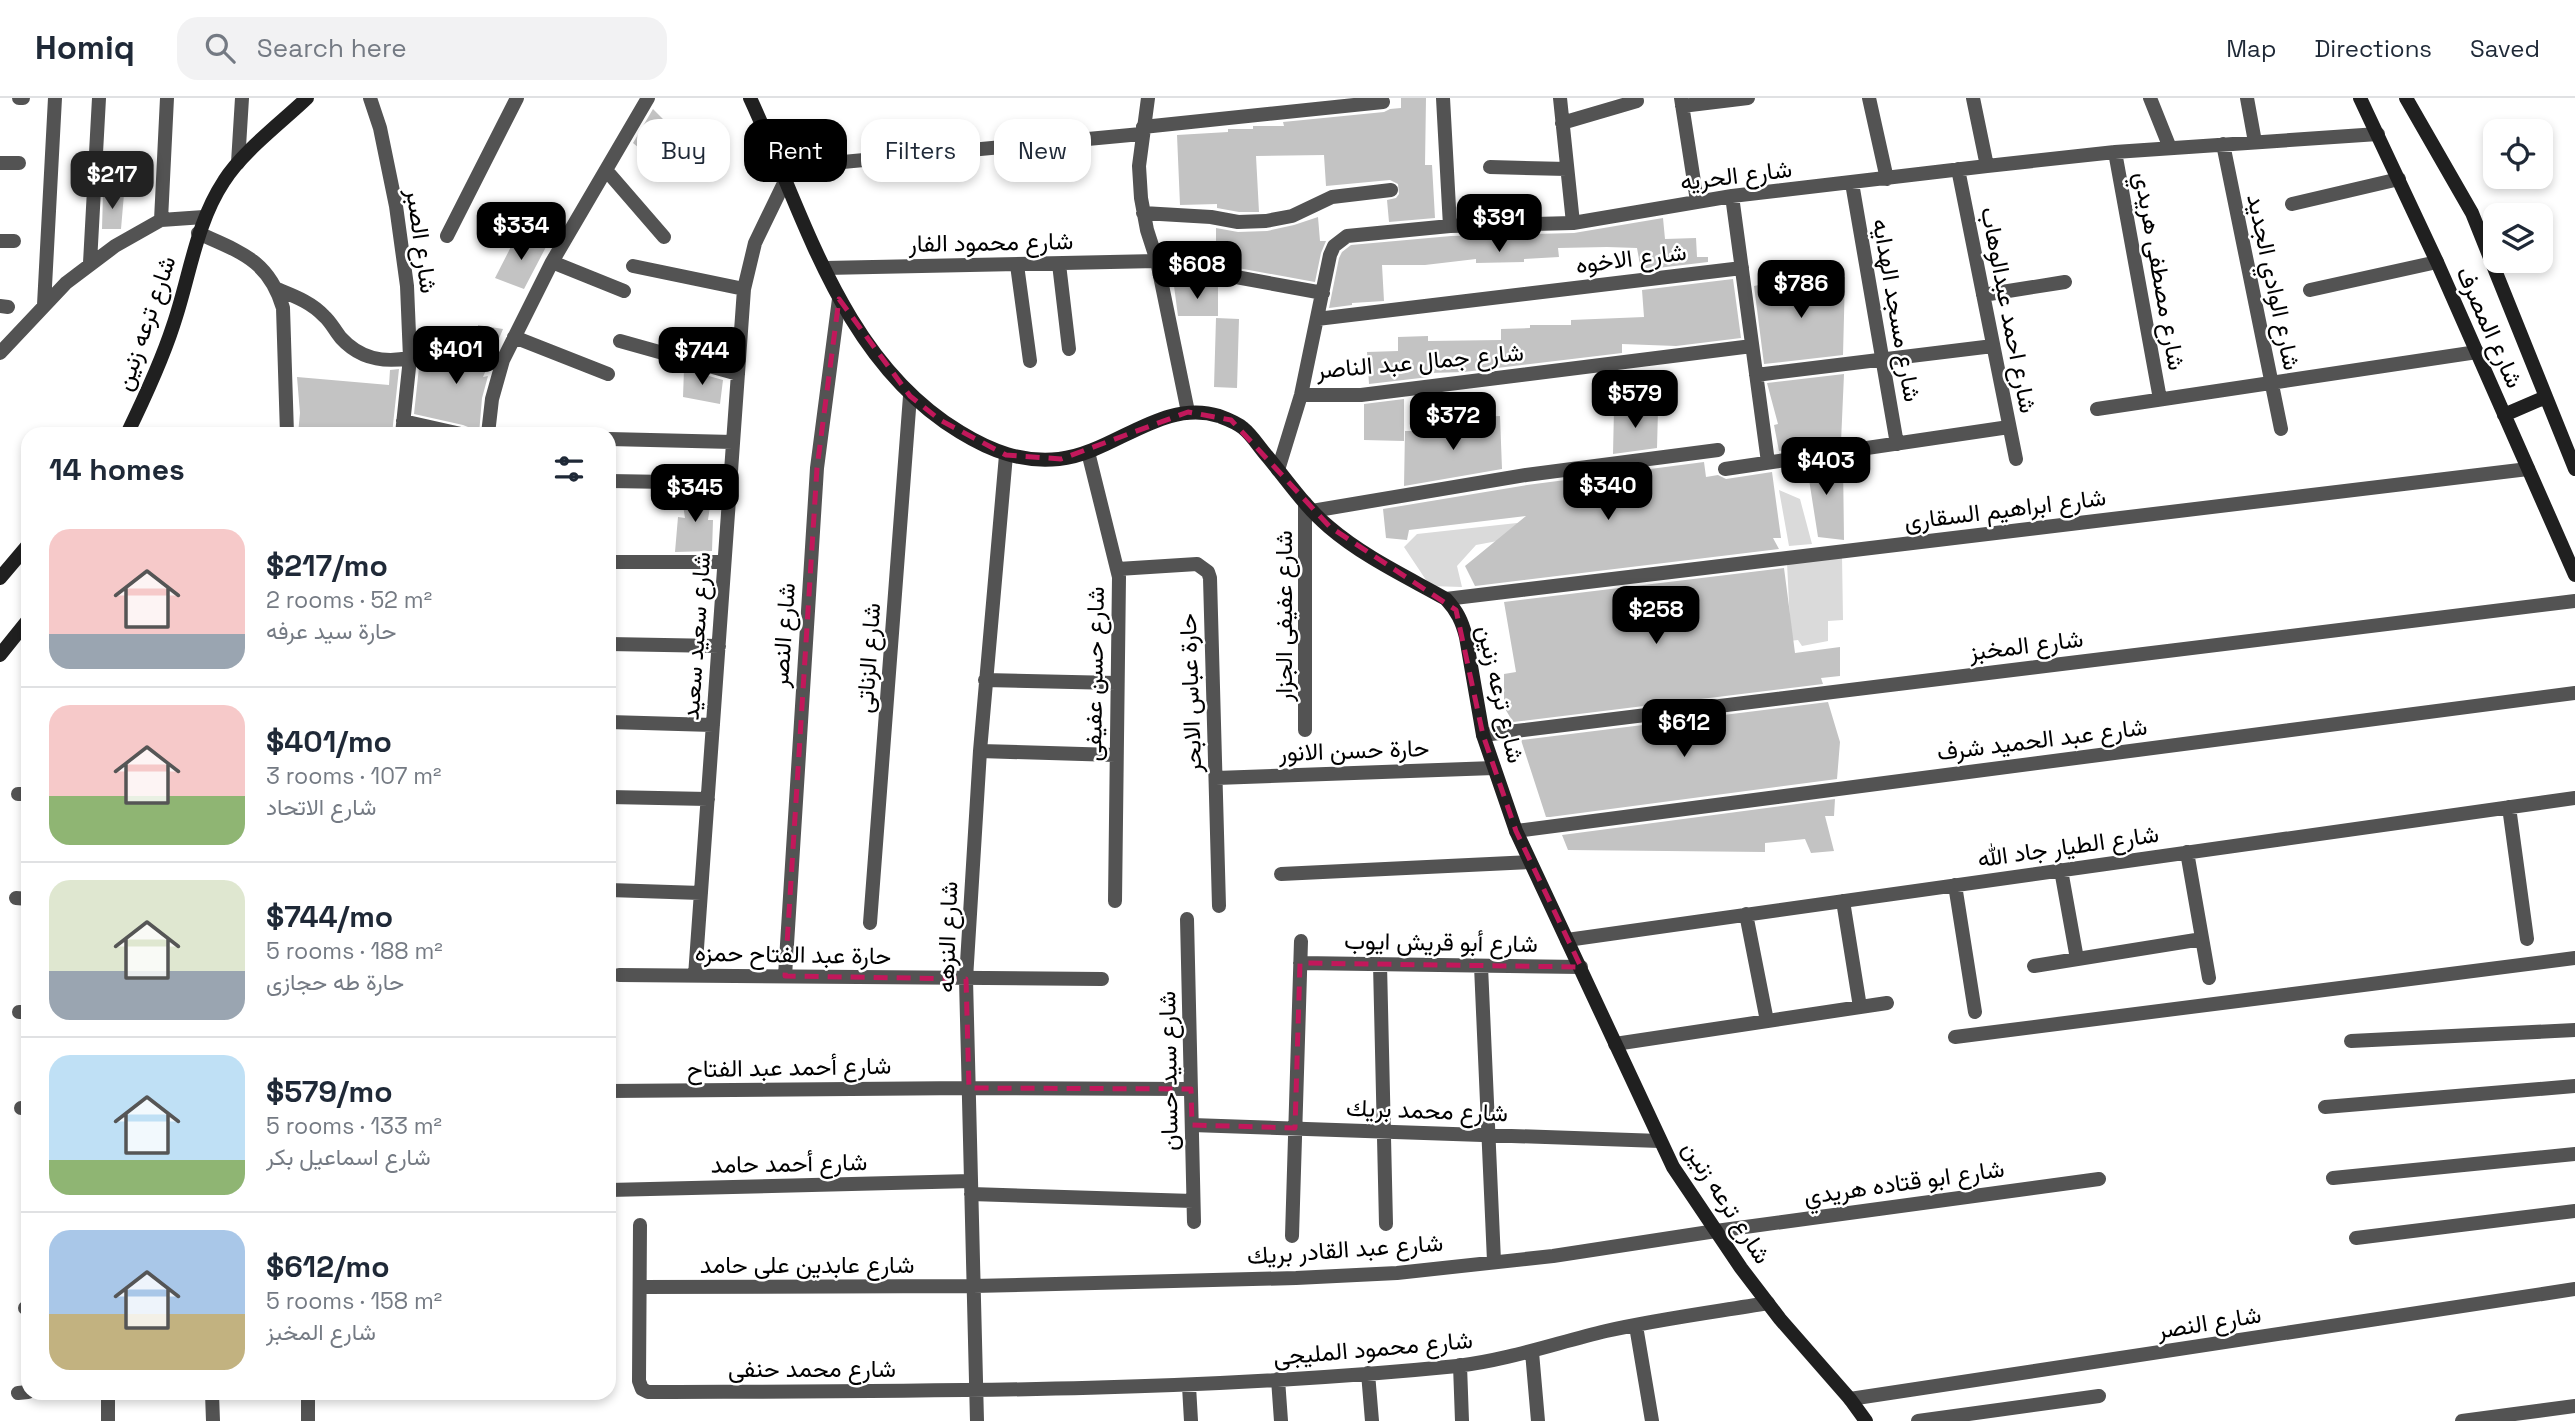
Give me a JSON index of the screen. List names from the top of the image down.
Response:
{
  "streets": {
    "street": [
      "شارع الحريه",
      "شارع الصبر",
      "شارع محمود الفار",
      "شارع الاخوه",
      "شارع مصطفى هريدي",
      "شارع الوادي الجديد",
      "شارع مسجد الهدايه",
      "شارع احمد عبدالوهاب",
      "شارع ترعه زنين",
      "شارع المصرف",
      "شارع جمال عبد الناصر",
      "شارع ابراهيم السقارى",
      "شارع عفيفى الجزار",
      "شارع النصر",
      "شارع سعيد سعيد",
      "شارع المخبز",
      "شارع الزناتى",
      "شارع حسن عفيفى",
      "حارة عباس الابحر",
      "شارع عبد الحميد شرف",
      "حارة حسن الانور",
      "شارع الطيار جاد الله",
      "شارع النزهه",
      "شارع أبو قريش ايوب",
      "حارة عبد الفتاح حمزه",
      "شارع أحمد عبد الفتاح",
      "شارع سيد حسان",
      "شارع محمد بريك",
      "شارع أحمد حامد",
      "شارع ابو قتاده هريدي",
      "شارع عبد القادر بريك",
      "شارع عابدين على حامد",
      "شارع محمود المليجى",
      "شارع محمد حنفى"
    ]
  },
  "crossings": [
    ["شارع الحريه", "شارع الاخوه"],
    ["شارع الحريه", "شارع مصطفى هريدي"],
    ["شارع الحريه", "شارع الوادي الجديد"],
    ["شارع الحريه", "شارع مسجد الهدايه"],
    ["شارع الحريه", "شارع احمد عبدالوهاب"],
    ["شارع الحريه", "شارع ترعه زنين"],
    ["شارع الحريه", "شارع المصرف"],
    ["شارع الحريه", "شارع جمال عبد الناصر"],
    ["شارع محمود الفار", "شارع ترعه زنين"],
    ["شارع ترعه زنين", "شارع ابراهيم السقارى"],
    ["شارع ترعه زنين", "شارع عفيفى الجزار"],
    ["شارع ترعه زنين", "شارع النصر"],
    ["شارع ترعه زنين", "شارع المخبز"],
    ["شارع ترعه زنين", "شارع الزناتى"],
    ["شارع ترعه زنين", "شارع حسن عفيفى"],
    ["شارع ترعه زنين", "شارع عبد الحميد شرف"],
    ["شارع ترعه زنين", "حارة حسن الانور"],
    ["شارع ترعه زنين", "شارع الطيار جاد الله"],
    ["شارع ترعه زنين", "شارع النزهه"],
    ["شارع ترعه زنين", "شارع أبو قريش ايوب"],
    ["شارع ترعه زنين", "شارع محمد بريك"],
    ["شارع ترعه زنين", "شارع ابو قتاده هريدي"],
    ["شارع ترعه زنين", "شارع عبد القادر بريك"],
    ["شارع ترعه زنين", "شارع محمود المليجى"],
    ["شارع المصرف", "شارع ابراهيم السقارى"],
    ["شارع النصر", "حارة عبد الفتاح حمزه"],
    ["شارع سعيد سعيد", "حارة عبد الفتاح حمزه"],
    ["شارع حسن عفيفى", "حارة عباس الابحر"],
    ["حارة عباس الابحر", "حارة حسن الانور"],
    ["شارع النزهه", "حارة عبد الفتاح حمزه"],
    ["شارع النزهه", "شارع أحمد عبد الفتاح"],
    ["شارع النزهه", "شارع أحمد حامد"],
    ["شارع النزهه", "شارع عبد القادر بريك"],
    ["شارع النزهه", "شارع عابدين على حامد"],
    ["شارع النزهه", "شارع محمود المليجى"],
    ["شارع النزهه", "شارع محمد حنفى"],
    ["شارع أحمد عبد الفتاح", "شارع سيد حسان"],
    ["شارع سيد حسان", "شارع محمد بريك"],
    ["شارع سيد حسان", "شارع أحمد حامد"],
    ["شارع ابو قتاده هريدي", "شارع عبد القادر بريك"],
    ["شارع عبد القادر بريك", "شارع عابدين على حامد"],
    ["شارع عابدين على حامد", "شارع محمد حنفى"],
    ["شارع محمود المليجى", "شارع محمد حنفى"]
  ],
  "page": {
    "header": "Homiq",
    "search": "Search here",
    "nav": ["Map", "Directions", "Saved"],
    "chip": [
      "Buy",
      "Rent",
      "Filters",
      "New"
    ],
    "price": [
      "$217",
      "$391",
      "$334",
      "$608",
      "$786",
      "$401",
      "$744",
      "$579",
      "$372",
      "$403",
      "$340",
      "$345",
      "$258",
      "$612"
    ],
    "heading": "14 homes",
    "list": [
      {
        "name": "$217/mo",
        "note": "2 rooms · 52 m² · حارة سيد عرفه"
      },
      {
        "name": "$401/mo",
        "note": "3 rooms · 107 m² · شارع الاتحاد"
      },
      {
        "name": "$744/mo",
        "note": "5 rooms · 188 m² · حارة طه حجازى"
      },
      {
        "name": "$579/mo",
        "note": "5 rooms · 133 m² · شارع اسماعيل بكر"
      },
      {
        "name": "$612/mo",
        "note": "5 rooms · 158 m² · شارع المخبز"
      }
    ]
  }
}
